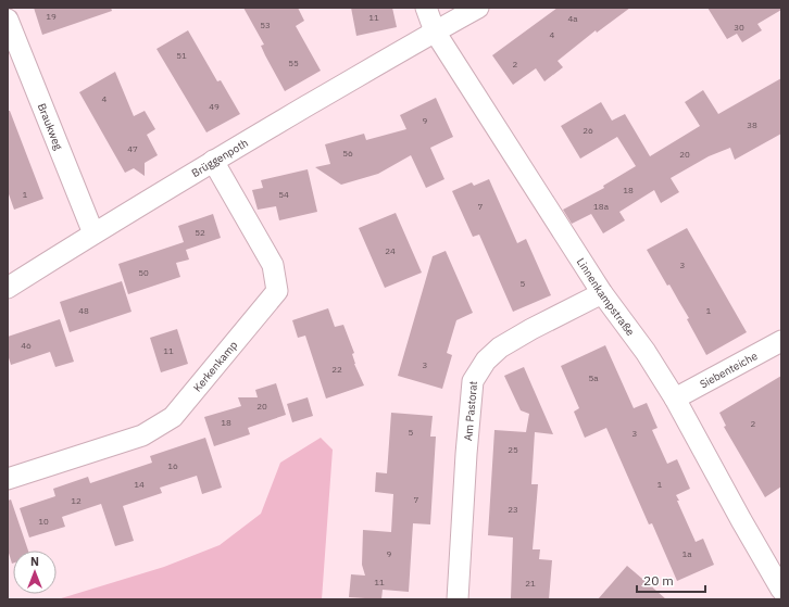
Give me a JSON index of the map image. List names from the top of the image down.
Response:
{
  "streets": {
    "street": [
      "Braukweg",
      "Brüggenpoth",
      "Linnenkampstraße",
      "Kerkenkamp",
      "Siebenteiche",
      "Am Pastorat"
    ]
  },
  "crossings": [
    ["Braukweg", "Brüggenpoth"],
    ["Brüggenpoth", "Linnenkampstraße"],
    ["Brüggenpoth", "Kerkenkamp"],
    ["Linnenkampstraße", "Siebenteiche"],
    ["Linnenkampstraße", "Am Pastorat"]
  ],
  "house_numbers": [
    "19",
    "11",
    "4a",
    "53",
    "30",
    "4",
    "51",
    "55",
    "2",
    "4",
    "49",
    "9",
    "38",
    "26",
    "47",
    "56",
    "20",
    "18",
    "1",
    "54",
    "7",
    "18a",
    "52",
    "24",
    "3",
    "50",
    "5",
    "48",
    "1",
    "46",
    "11",
    "3",
    "22",
    "5a",
    "20",
    "18",
    "2",
    "5",
    "3",
    "25",
    "16",
    "14",
    "1",
    "7",
    "12",
    "23",
    "10",
    "9",
    "1a",
    "11",
    "21"
  ],
  "scale_bar": "20 m",
  "north": "top"
}
